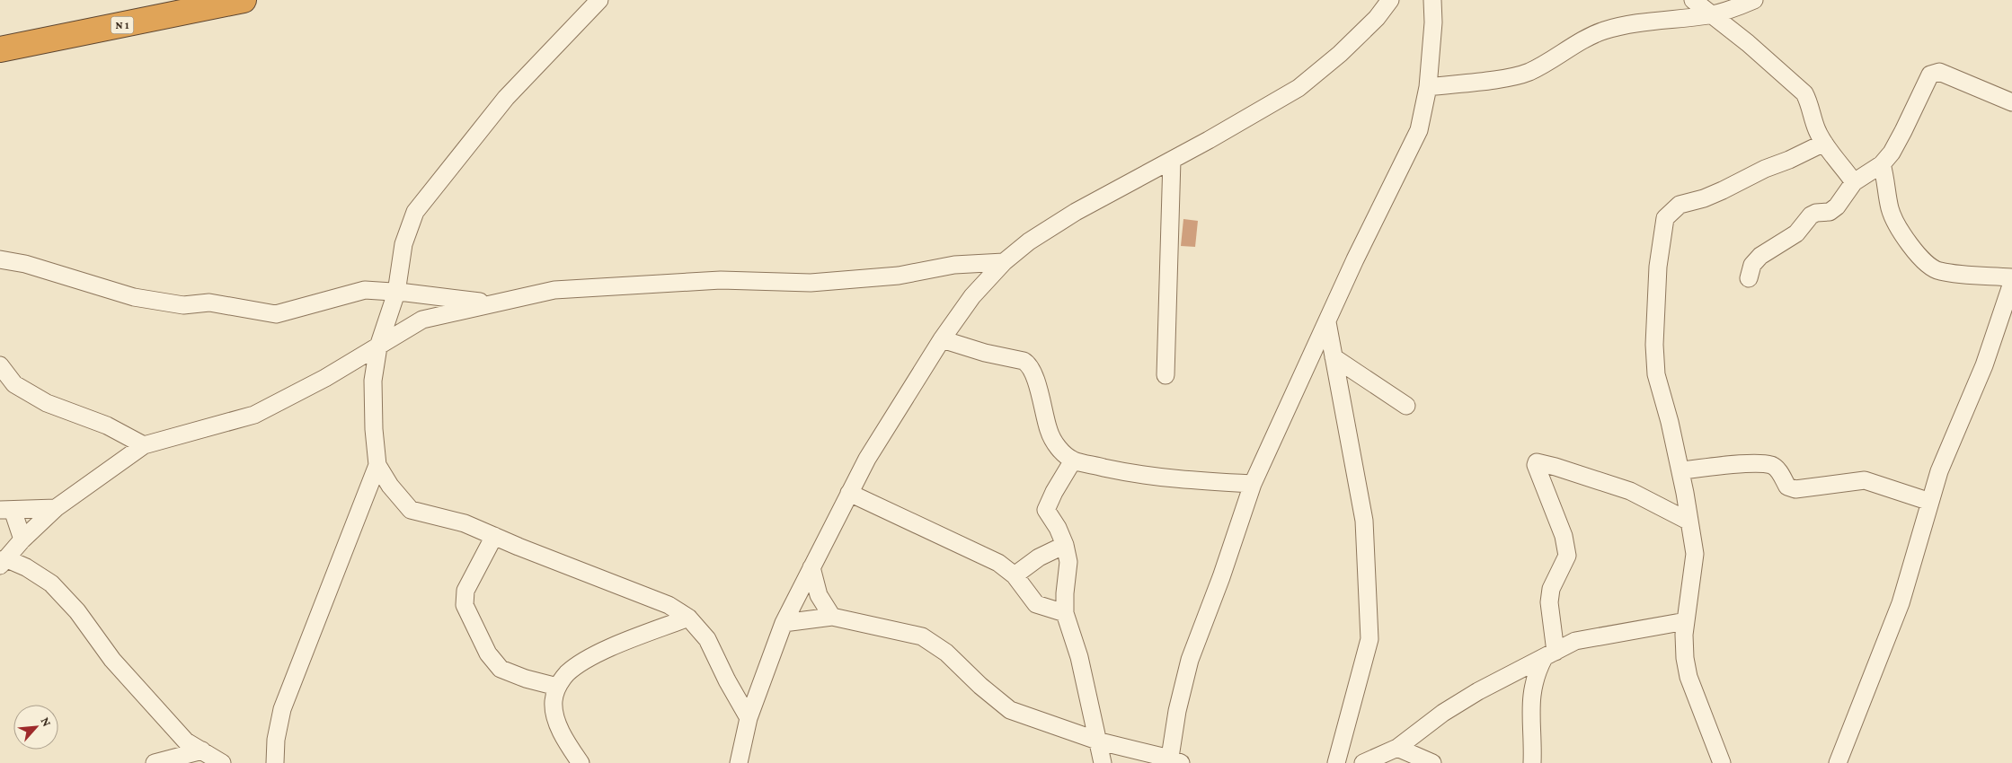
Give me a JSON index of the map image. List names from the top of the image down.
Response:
{
  "streets": {
    "highway": ["N 1"]
  },
  "north": "top right"
}
